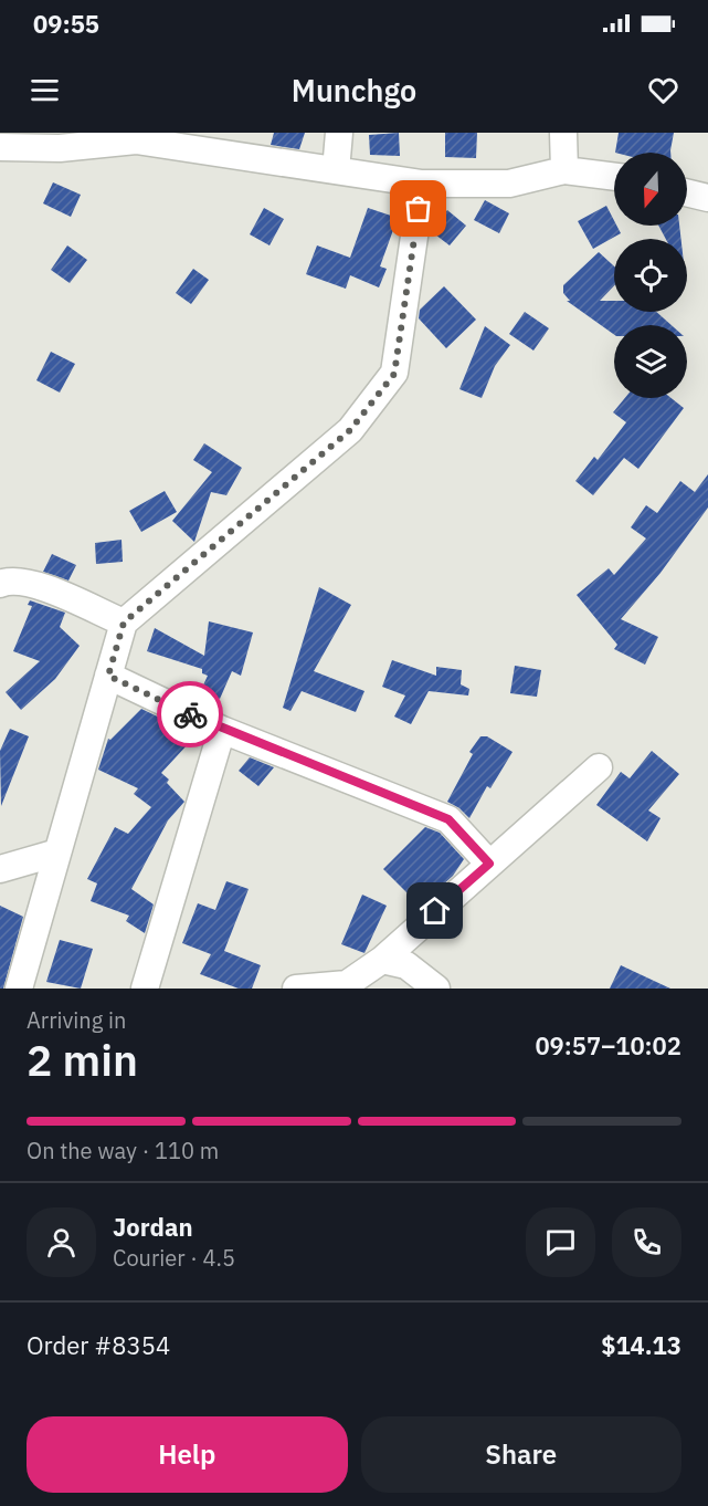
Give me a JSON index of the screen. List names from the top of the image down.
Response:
{
  "north": "bottom",
  "page": {
    "status": "09:55",
    "header": "Munchgo",
    "heading": ["2 min", "Arriving in", "09:57–10:02"],
    "panel": [
      "Jordan",
      "Courier · 4.5",
      "Order #8354",
      "$14.13"
    ],
    "bar": "On the way · 110 m",
    "buttons": ["Help", "Share"]
  }
}
